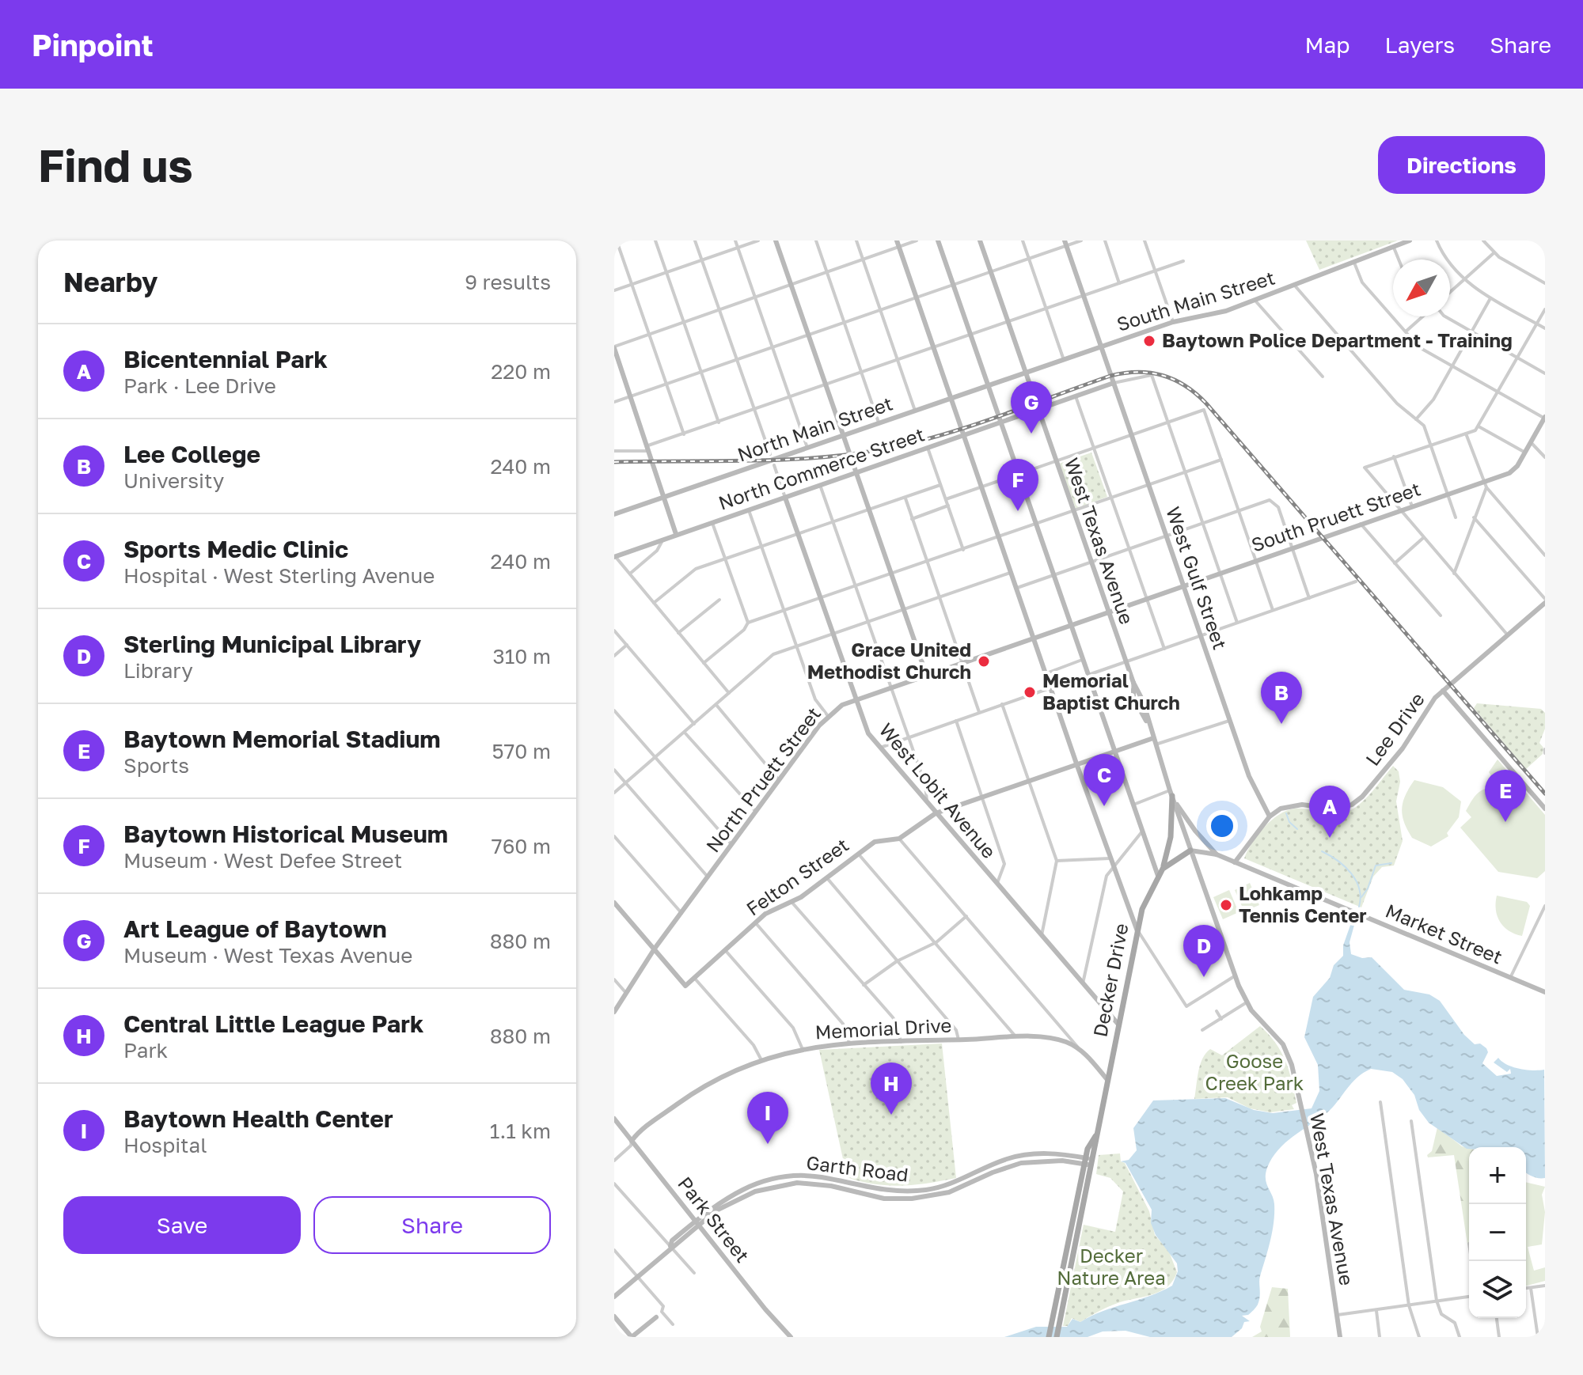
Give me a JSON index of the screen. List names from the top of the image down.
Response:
{
  "streets": {
    "main road": ["Decker Drive"],
    "street": [
      "South Main Street",
      "North Main Street",
      "North Commerce Street",
      "South Pruett Street",
      "West Texas Avenue",
      "West Gulf Street",
      "Lee Drive",
      "North Pruett Street",
      "West Lobit Avenue",
      "Felton Street",
      "Market Street",
      "Memorial Drive",
      "Garth Road",
      "Park Street"
    ]
  },
  "crossings": [
    ["South Main Street", "North Main Street"],
    ["South Main Street", "West Texas Avenue"],
    ["South Main Street", "West Gulf Street"],
    ["North Main Street", "West Texas Avenue"],
    ["North Commerce Street", "West Texas Avenue"],
    ["North Commerce Street", "West Gulf Street"],
    ["North Commerce Street", "West Lobit Avenue"],
    ["South Pruett Street", "West Texas Avenue"],
    ["South Pruett Street", "West Gulf Street"],
    ["South Pruett Street", "North Pruett Street"],
    ["West Texas Avenue", "North Pruett Street"],
    ["West Texas Avenue", "Felton Street"],
    ["West Texas Avenue", "Market Street"],
    ["West Texas Avenue", "Decker Drive"],
    ["West Gulf Street", "Lee Drive"],
    ["North Pruett Street", "West Lobit Avenue"],
    ["North Pruett Street", "Felton Street"],
    ["West Lobit Avenue", "Felton Street"],
    ["West Lobit Avenue", "Decker Drive"],
    ["Market Street", "Decker Drive"],
    ["Decker Drive", "Memorial Drive"],
    ["Decker Drive", "Garth Road"],
    ["Memorial Drive", "Park Street"],
    ["Garth Road", "Park Street"]
  ],
  "parks": ["Goose Creek Park", "Decker Nature Area"],
  "places": [
    "Baytown Police Department - Training",
    "Grace United Methodist Church",
    "Memorial Baptist Church",
    "Lohkamp Tennis Center"
  ],
  "north": "bottom left",
  "page": {
    "header": "Pinpoint",
    "nav": ["Map", "Layers", "Share"],
    "buttons": [
      "Directions",
      ["Save", "Share"]
    ],
    "title": "Find us",
    "heading": ["Nearby", "9 results"],
    "list": [
      {
        "mark": "A",
        "name": "Bicentennial Park",
        "note": "Park · Lee Drive",
        "value": "220 m"
      },
      {
        "mark": "B",
        "name": "Lee College",
        "note": "University",
        "value": "240 m"
      },
      {
        "mark": "C",
        "name": "Sports Medic Clinic",
        "note": "Hospital · West Sterling Avenue",
        "value": "240 m"
      },
      {
        "mark": "D",
        "name": "Sterling Municipal Library",
        "note": "Library",
        "value": "310 m"
      },
      {
        "mark": "E",
        "name": "Baytown Memorial Stadium",
        "note": "Sports",
        "value": "570 m"
      },
      {
        "mark": "F",
        "name": "Baytown Historical Museum",
        "note": "Museum · West Defee Street",
        "value": "760 m"
      },
      {
        "mark": "G",
        "name": "Art League of Baytown",
        "note": "Museum · West Texas Avenue",
        "value": "880 m"
      },
      {
        "mark": "H",
        "name": "Central Little League Park",
        "note": "Park",
        "value": "880 m"
      },
      {
        "mark": "I",
        "name": "Baytown Health Center",
        "note": "Hospital",
        "value": "1.1 km"
      }
    ],
    "pins": [
      "G",
      "F",
      "B",
      "C",
      "E",
      "A",
      "D",
      "H",
      "I"
    ],
    "map_buttons": ["+", "−"]
  }
}
